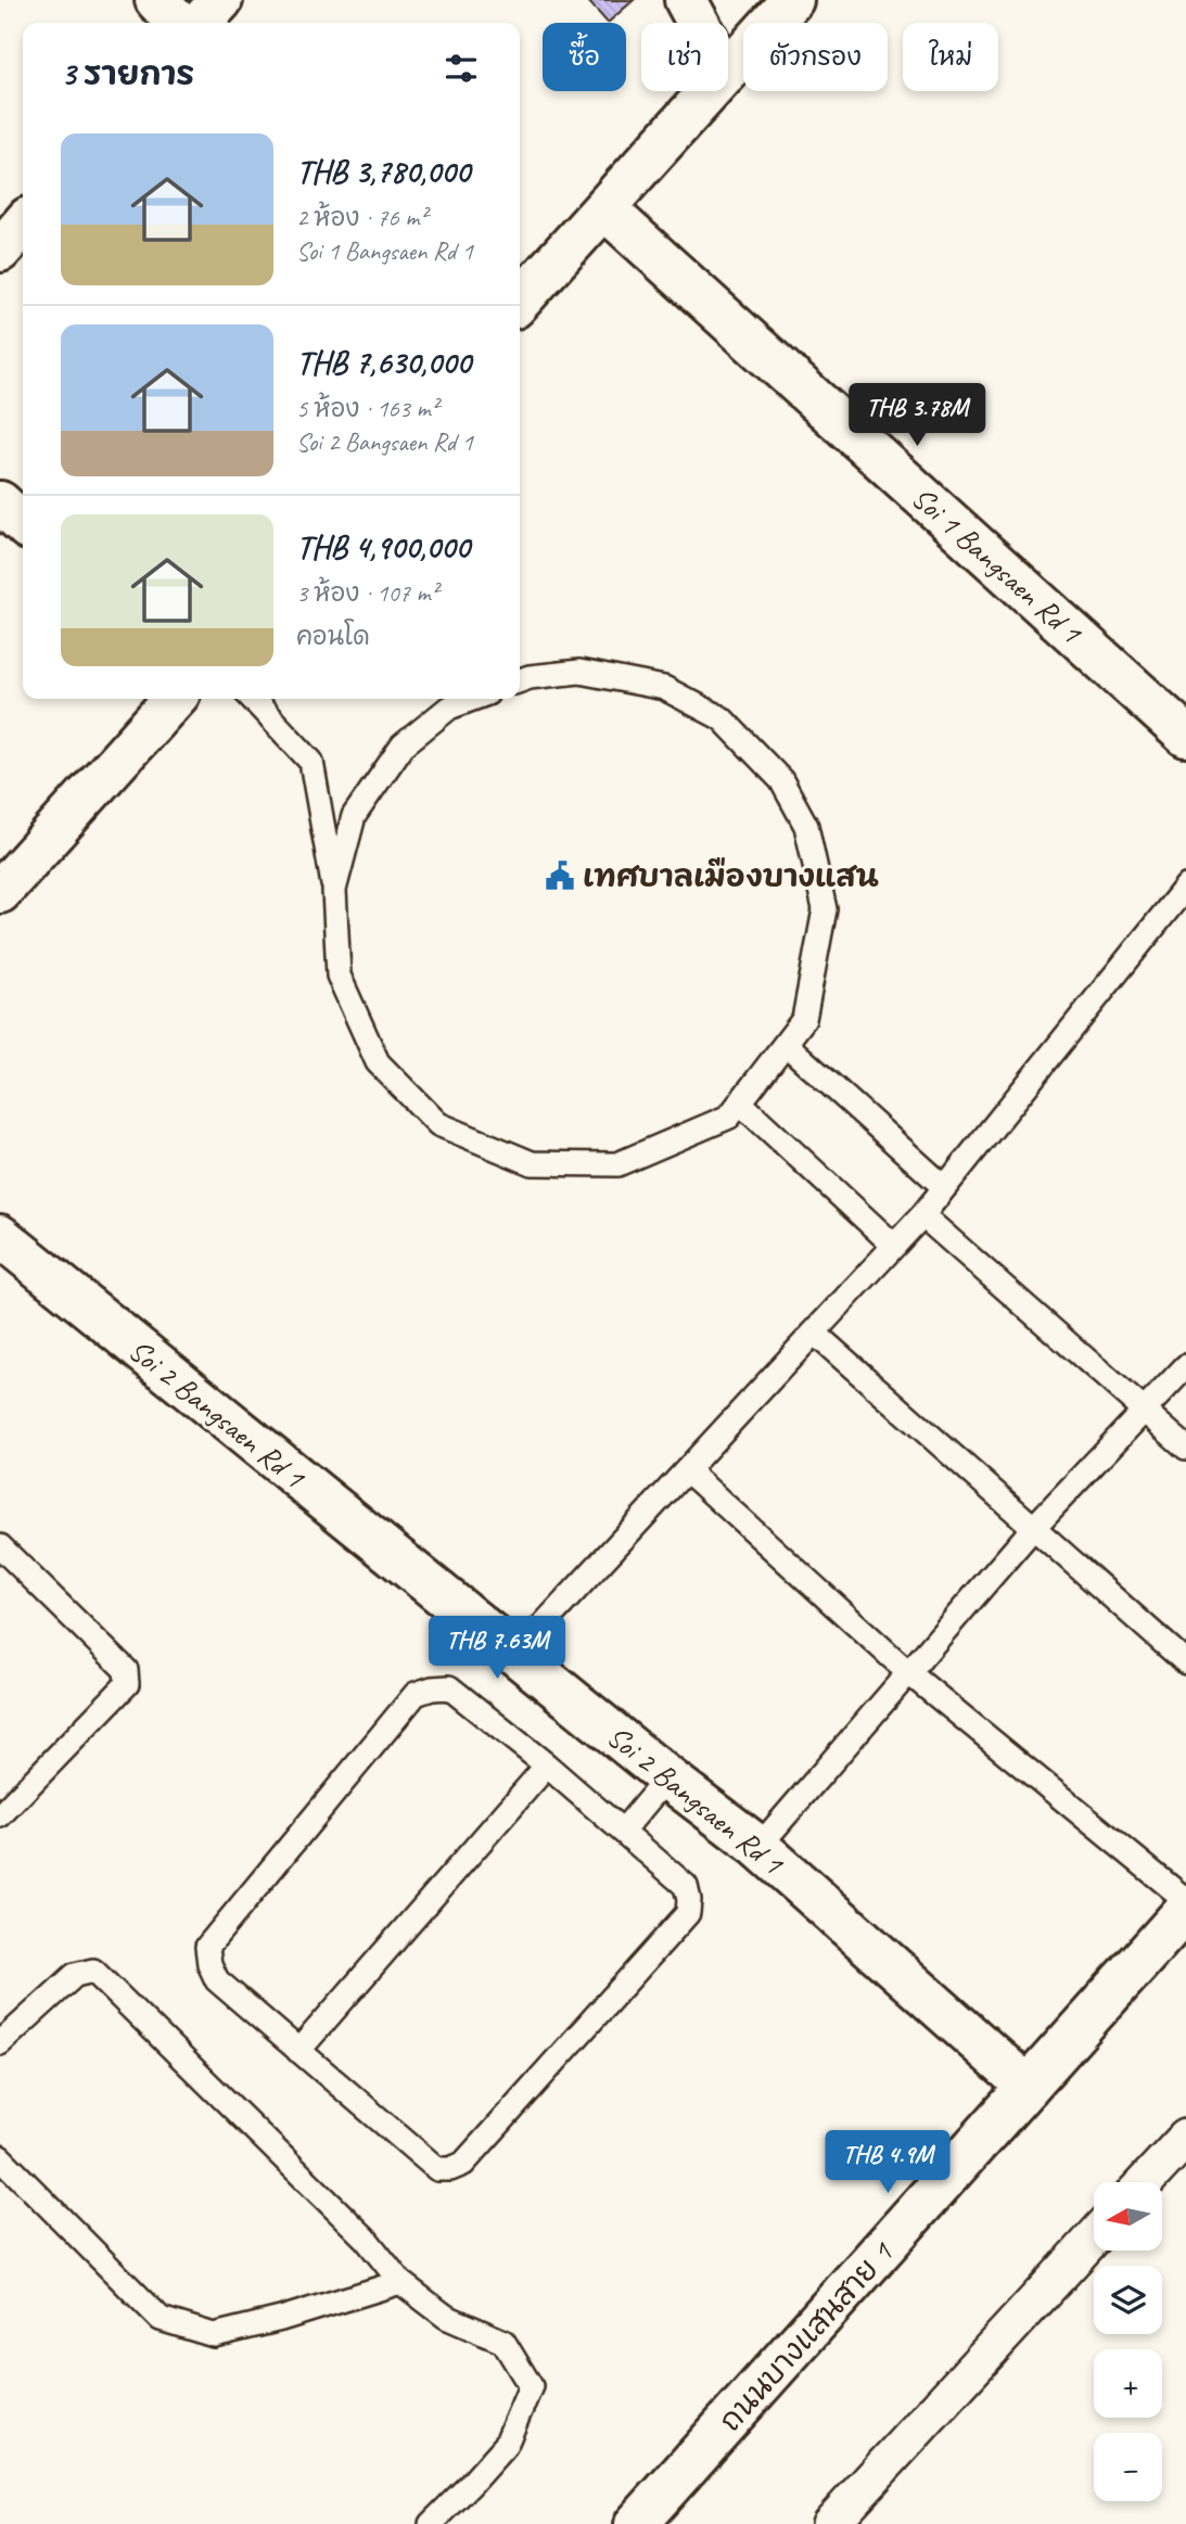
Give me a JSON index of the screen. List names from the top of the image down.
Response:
{
  "streets": {
    "street": ["Soi 1 Bangsaen Rd 1", "Soi 2 Bangsaen Rd 1", "ถนนบางแสนสาย 1"]
  },
  "crossings": [
    ["Soi 2 Bangsaen Rd 1", "ถนนบางแสนสาย 1"]
  ],
  "places": {
    "public building": ["เทศบาลเมืองบางแสน"]
  },
  "north": "left",
  "page": {
    "chip": [
      "ซื้อ",
      "เช่า",
      "ตัวกรอง",
      "ใหม่"
    ],
    "heading": "3 รายการ",
    "list": [
      {
        "name": "THB 3,780,000",
        "note": "2 ห้อง · 76 m² · Soi 1 Bangsaen Rd 1"
      },
      {
        "name": "THB 7,630,000",
        "note": "5 ห้อง · 163 m² · Soi 2 Bangsaen Rd 1"
      },
      {
        "name": "THB 4,900,000",
        "note": "3 ห้อง · 107 m² · คอนโด"
      }
    ],
    "price": ["THB 3.78M", "THB 7.63M", "THB 4.9M"],
    "map_buttons": ["+", "−"]
  }
}
